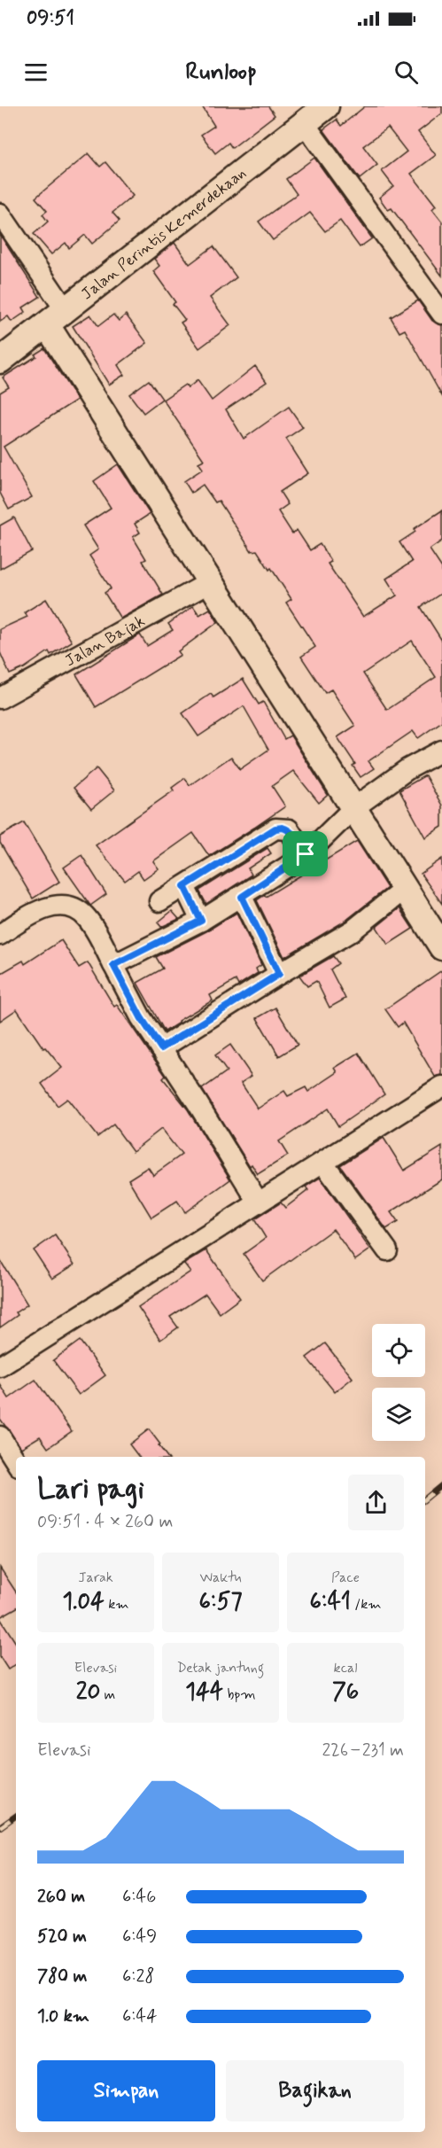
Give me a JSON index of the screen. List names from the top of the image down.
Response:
{
  "streets": {
    "street": ["Jalan Perintis Kemerdekaan", "Jalan Bajak"]
  },
  "page": {
    "status": "09:51",
    "header": "Runloop",
    "heading": ["Lari pagi", "09:51 · 4 × 260 m"],
    "stats": [
      ["Jarak", "1.04 km"],
      ["Waktu", "6:57"],
      ["Pace", "6:41 /km"],
      ["Elevasi", "20 m"],
      ["Detak jantung", "144 bpm"],
      ["kcal", "76"]
    ],
    "chart": ["Elevasi", "226–231 m"],
    "list": [
      {
        "name": "260 m",
        "note": "6:46"
      },
      {
        "name": "520 m",
        "note": "6:49"
      },
      {
        "name": "780 m",
        "note": "6:28"
      },
      {
        "name": "1.0 km",
        "note": "6:44"
      }
    ],
    "buttons": ["Simpan", "Bagikan"]
  }
}
